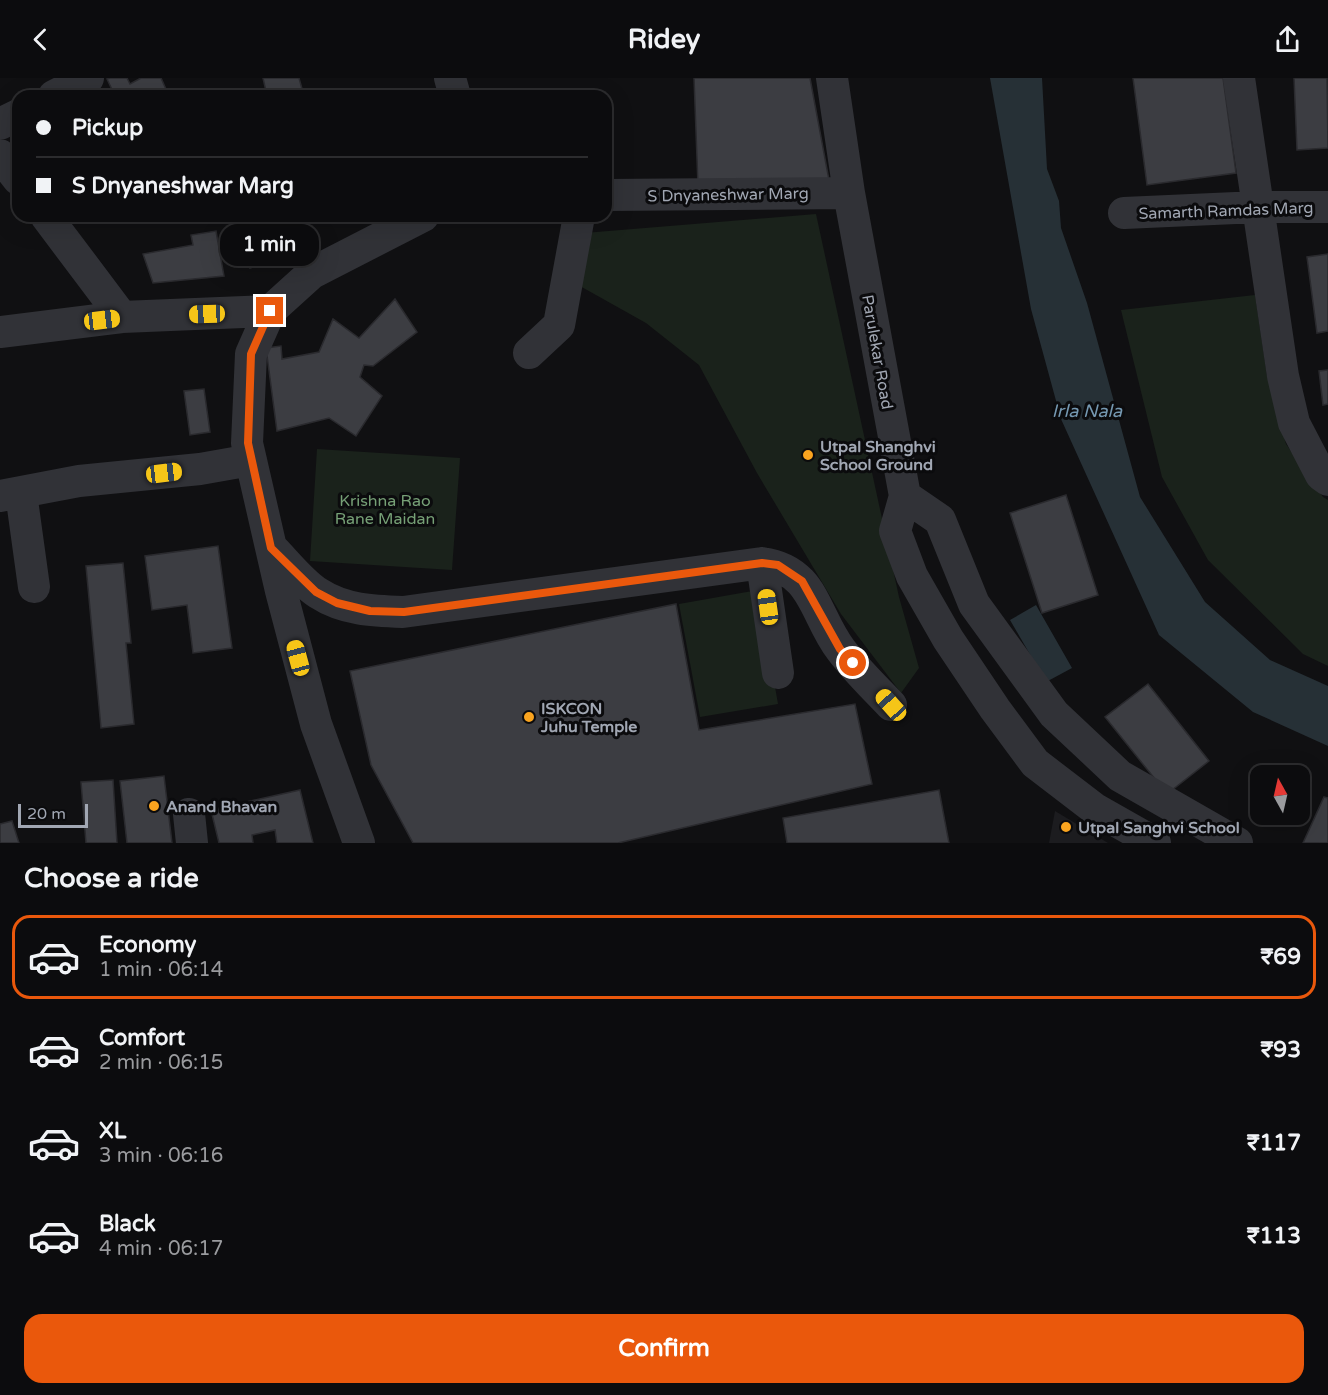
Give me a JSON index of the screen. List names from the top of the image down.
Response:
{
  "streets": {
    "street": ["S Dnyaneshwar Marg", "Samarth Ramdas Marg", "Parulekar Road"]
  },
  "crossings": [
    ["S Dnyaneshwar Marg", "Parulekar Road"]
  ],
  "water": ["Irla Nala"],
  "parks": ["Krishna Rao Rane Maidan"],
  "places": [
    "Utpal Shanghvi School Ground",
    "ISKCON Juhu Temple",
    "Anand Bhavan",
    "Utpal Sanghvi School"
  ],
  "scale_bar": "20 m",
  "north": "top",
  "page": {
    "header": "Ridey",
    "banner": ["Pickup", "S Dnyaneshwar Marg"],
    "bubble": "1 min",
    "scale": "20 m",
    "heading": "Choose a ride",
    "list": [
      {
        "name": "Economy",
        "note": "1 min · 06:14",
        "value": "₹69"
      },
      {
        "name": "Comfort",
        "note": "2 min · 06:15",
        "value": "₹93"
      },
      {
        "name": "XL",
        "note": "3 min · 06:16",
        "value": "₹117"
      },
      {
        "name": "Black",
        "note": "4 min · 06:17",
        "value": "₹113"
      }
    ],
    "buttons": "Confirm"
  }
}
